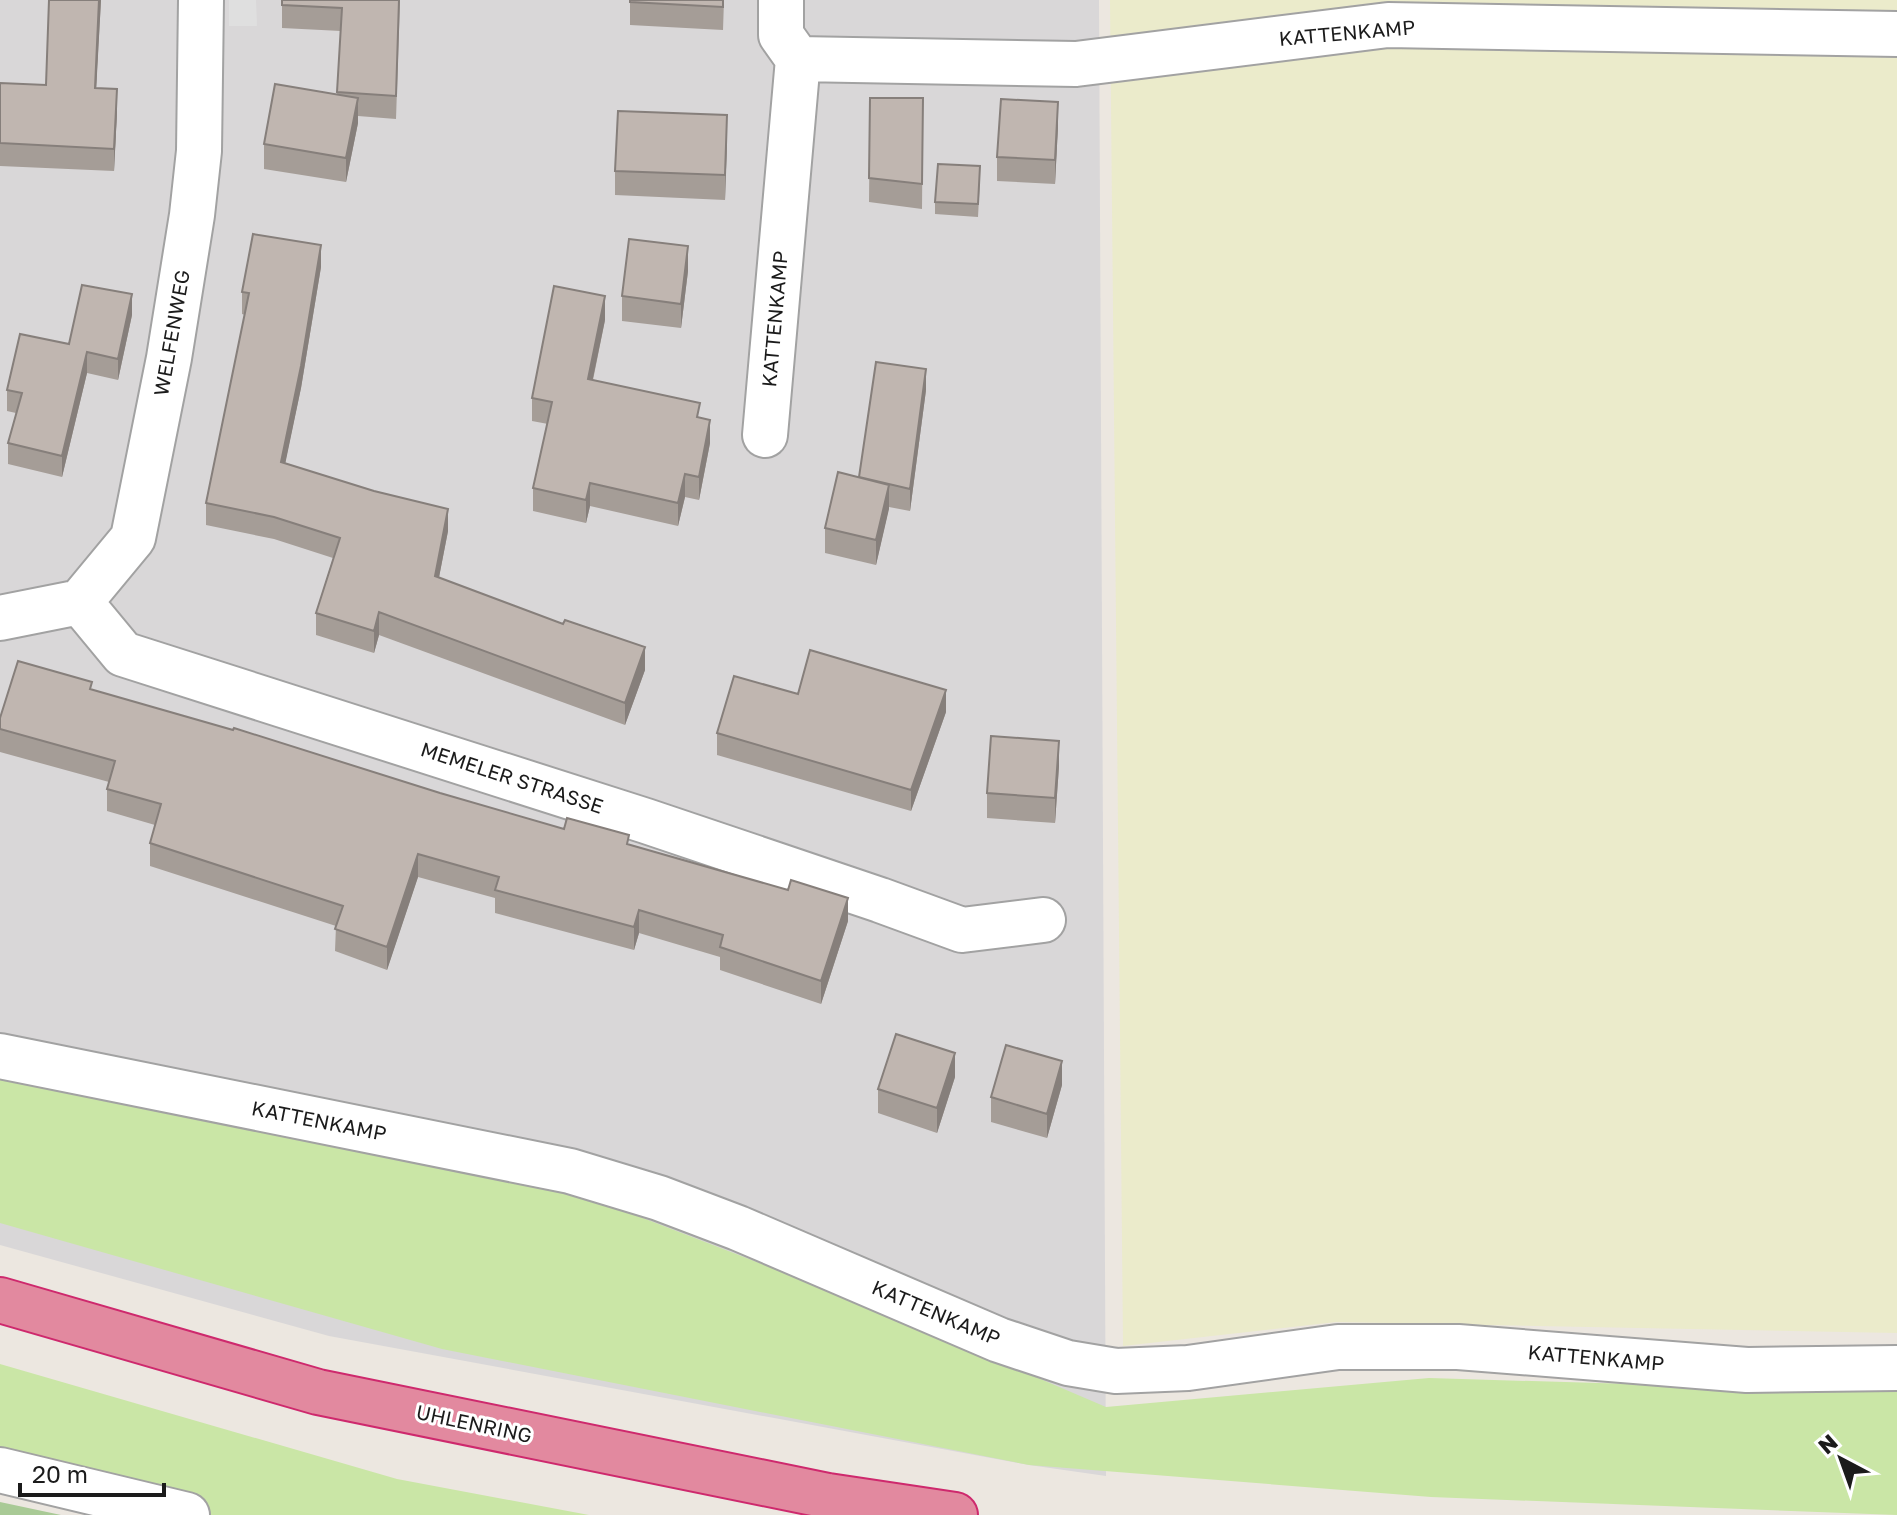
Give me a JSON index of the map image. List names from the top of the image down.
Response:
{
  "streets": {
    "highway": ["UHLENRING"],
    "street": ["KATTENKAMP", "WELFENWEG", "MEMELER STRASSE"]
  },
  "crossings": [
    ["WELFENWEG", "MEMELER STRASSE"]
  ],
  "scale_bar": "20 m",
  "north": "top left"
}
